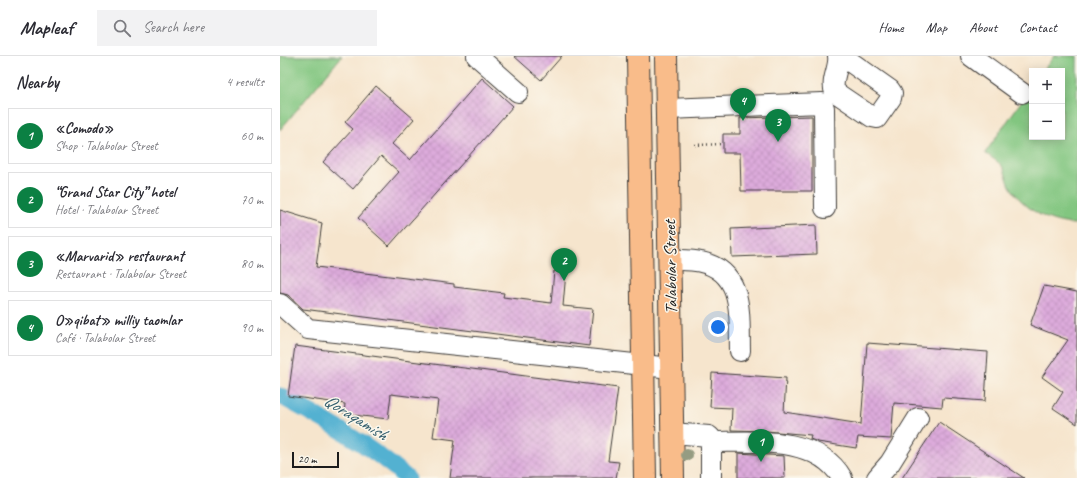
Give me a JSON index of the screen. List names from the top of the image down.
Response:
{
  "streets": {
    "main road": ["Talabolar Street"]
  },
  "water": ["Qoraqamish"],
  "scale_bar": "20 m",
  "page": {
    "header": "Mapleaf",
    "search": "Search here",
    "nav": [
      "Home",
      "Map",
      "About",
      "Contact"
    ],
    "heading": ["Nearby", "4 results"],
    "map_buttons": ["+", "−"],
    "pins": [
      "4",
      "3",
      "2",
      "1"
    ],
    "list": [
      {
        "mark": "1",
        "name": "«Comodo»",
        "note": "Shop · Talabolar Street",
        "value": "60 m"
      },
      {
        "mark": "2",
        "name": "“Grand Star City” hotel",
        "note": "Hotel · Talabolar Street",
        "value": "70 m"
      },
      {
        "mark": "3",
        "name": "«Marvarid» restaurant",
        "note": "Restaurant · Talabolar Street",
        "value": "80 m"
      },
      {
        "mark": "4",
        "name": "O»qibat» milliy taomlar",
        "note": "Café · Talabolar Street",
        "value": "90 m"
      }
    ],
    "scale": "20 m"
  }
}
